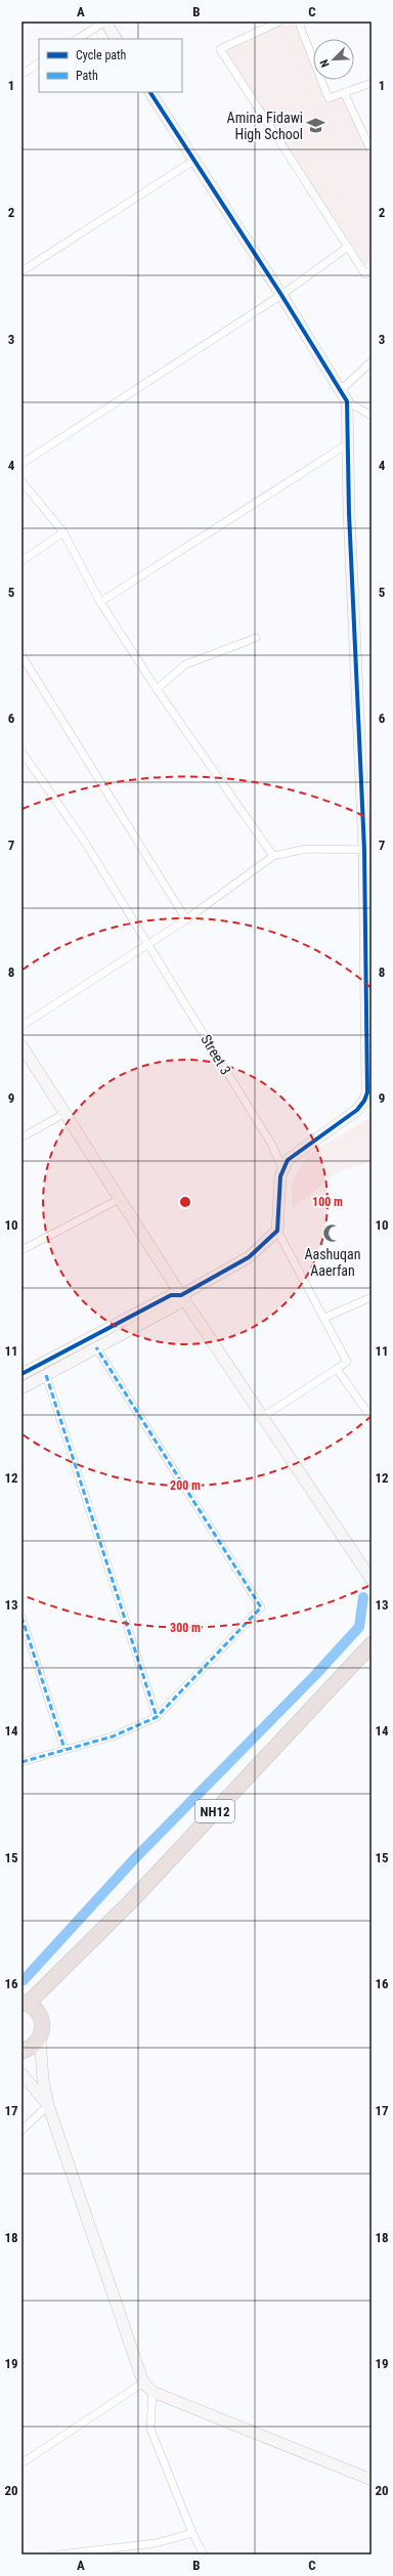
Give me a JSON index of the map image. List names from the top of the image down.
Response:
{
  "streets": {
    "highway": ["NH12"],
    "street": ["Street 3"]
  },
  "places": {
    "school or university": ["Amina Fidawi High School"],
    "mosque": ["Aashuqan Aaerfan"]
  },
  "legend": ["Cycle path", "Path"],
  "north": "bottom left",
  "grid": {
    "columns": ["A", "B", "C"],
    "rows": [
      "1",
      "2",
      "3",
      "4",
      "5",
      "6",
      "7",
      "8",
      "9",
      "10",
      "11",
      "12",
      "13",
      "14",
      "15",
      "16",
      "17",
      "18",
      "19",
      "20"
    ]
  },
  "rings": ["100 m", "200 m", "300 m"]
}
